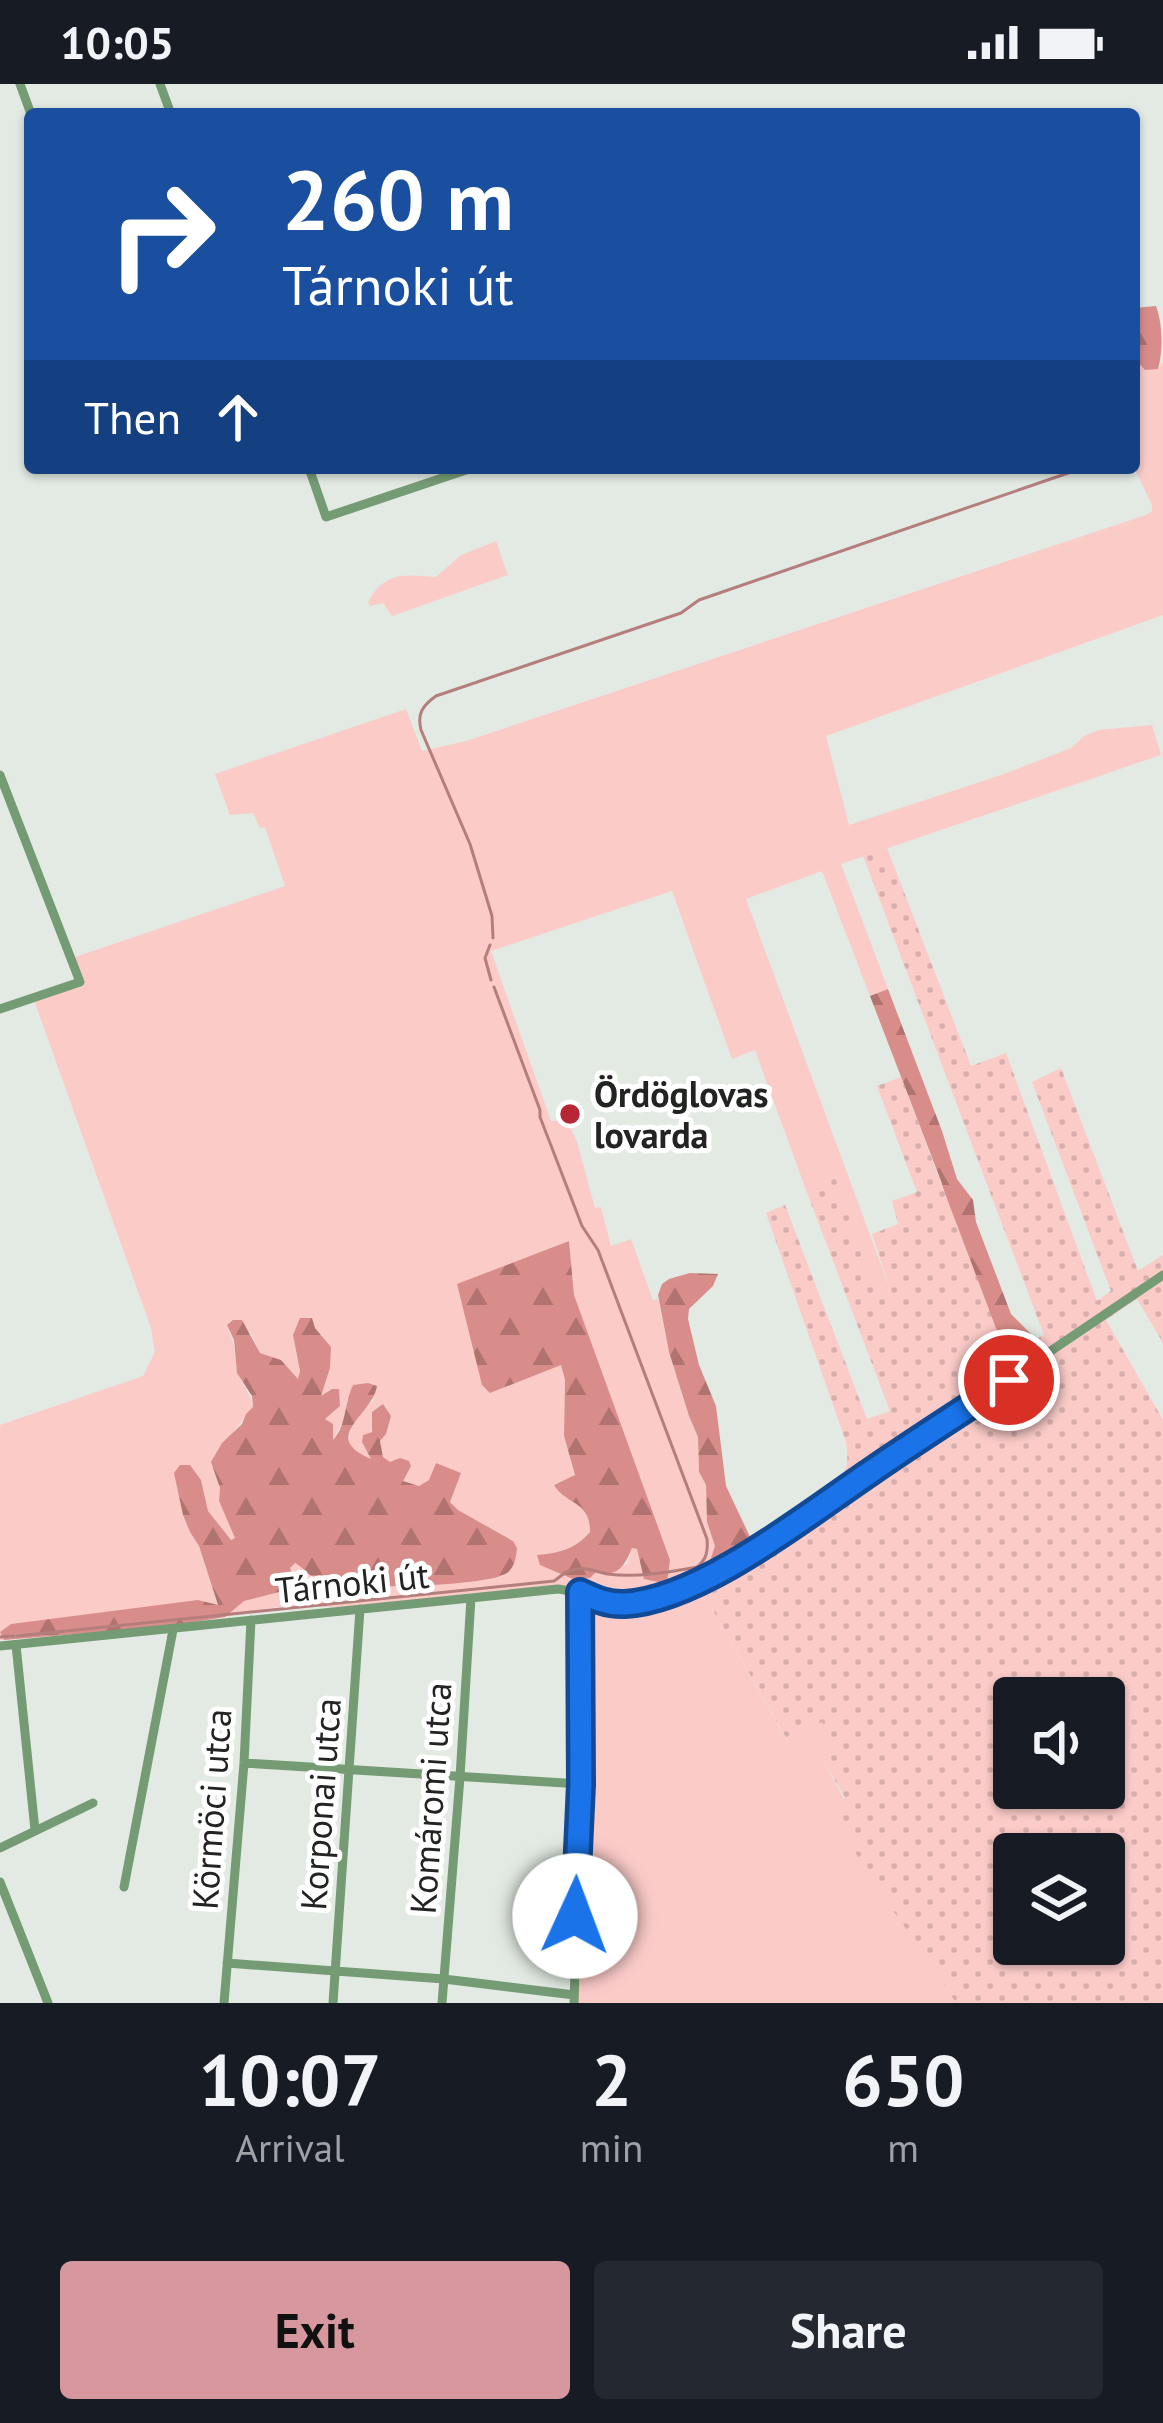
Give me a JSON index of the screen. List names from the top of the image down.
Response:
{
  "streets": {
    "street": [
      "Tárnoki út",
      "Komáromi utca",
      "Korponai utca",
      "Körmöci utca"
    ]
  },
  "crossings": [
    ["Tárnoki út", "Komáromi utca"],
    ["Tárnoki út", "Korponai utca"],
    ["Tárnoki út", "Körmöci utca"]
  ],
  "places": ["Ördöglovas lovarda"],
  "page": {
    "status": "10:05",
    "turn": ["260 m", "Tárnoki út"],
    "then": "Then",
    "eta": [
      "10:07",
      "Arrival",
      "2",
      "min",
      "650",
      "m"
    ],
    "buttons": ["Exit", "Share"]
  }
}
